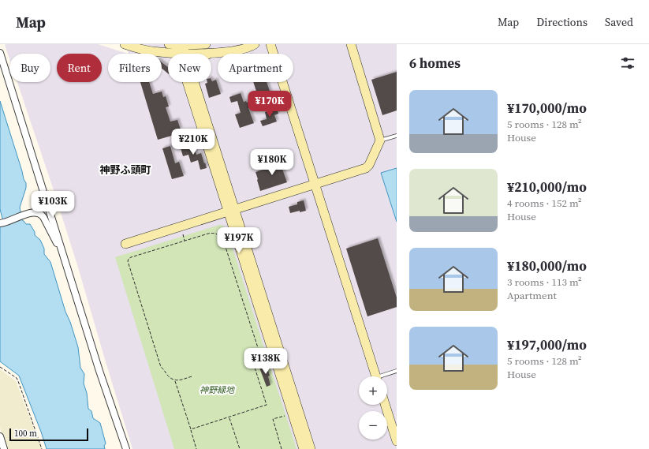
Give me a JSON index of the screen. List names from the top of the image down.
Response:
{
  "districts": ["神野ふ頭町"],
  "parks": ["神野緑地"],
  "scale_bar": "100 m",
  "page": {
    "header": "Map",
    "nav": ["Map", "Directions", "Saved"],
    "heading": "6 homes",
    "chip": [
      "Buy",
      "Rent",
      "Filters",
      "New",
      "Apartment"
    ],
    "list": [
      {
        "name": "¥170,000/mo",
        "note": "5 rooms · 128 m² · House"
      },
      {
        "name": "¥210,000/mo",
        "note": "4 rooms · 152 m² · House"
      },
      {
        "name": "¥180,000/mo",
        "note": "3 rooms · 113 m² · Apartment"
      },
      {
        "name": "¥197,000/mo",
        "note": "5 rooms · 128 m² · House"
      }
    ],
    "price": [
      "¥170K",
      "¥210K",
      "¥180K",
      "¥103K",
      "¥197K",
      "¥138K"
    ],
    "map_buttons": ["+", "−"],
    "scale": "100 m"
  }
}
